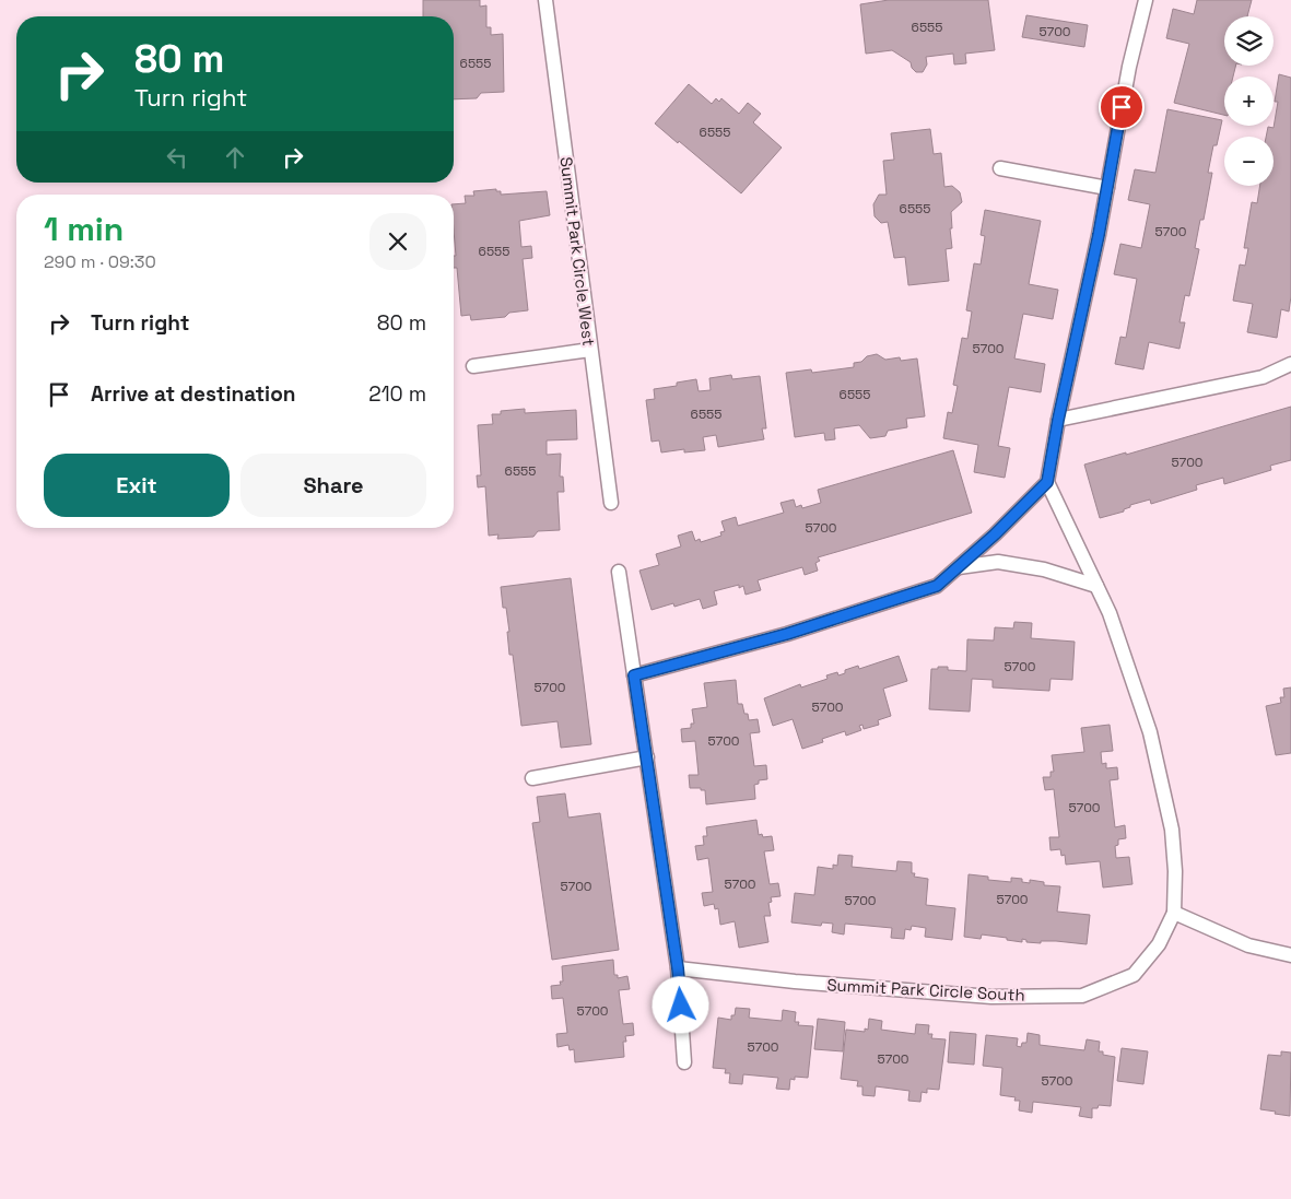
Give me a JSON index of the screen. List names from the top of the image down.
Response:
{
  "streets": {
    "lane": ["Summit Park Circle West", "Summit Park Circle South"]
  },
  "house_numbers": [
    "6555",
    "5700",
    "6555",
    "6555",
    "6555",
    "5700",
    "6555",
    "5700",
    "6555",
    "6555",
    "5700",
    "6555",
    "5700",
    "5700",
    "5700",
    "5700",
    "5700",
    "5700",
    "5700",
    "5700",
    "5700",
    "5700",
    "5700",
    "5700",
    "5700",
    "5700"
  ],
  "page": {
    "map_buttons": ["+", "−"],
    "turn": ["80 m", "Turn right"],
    "heading": ["1 min", "290 m · 09:30"],
    "list": [
      {
        "name": "Turn right",
        "value": "80 m"
      },
      {
        "name": "Arrive at destination",
        "value": "210 m"
      }
    ],
    "buttons": ["Exit", "Share"]
  }
}
